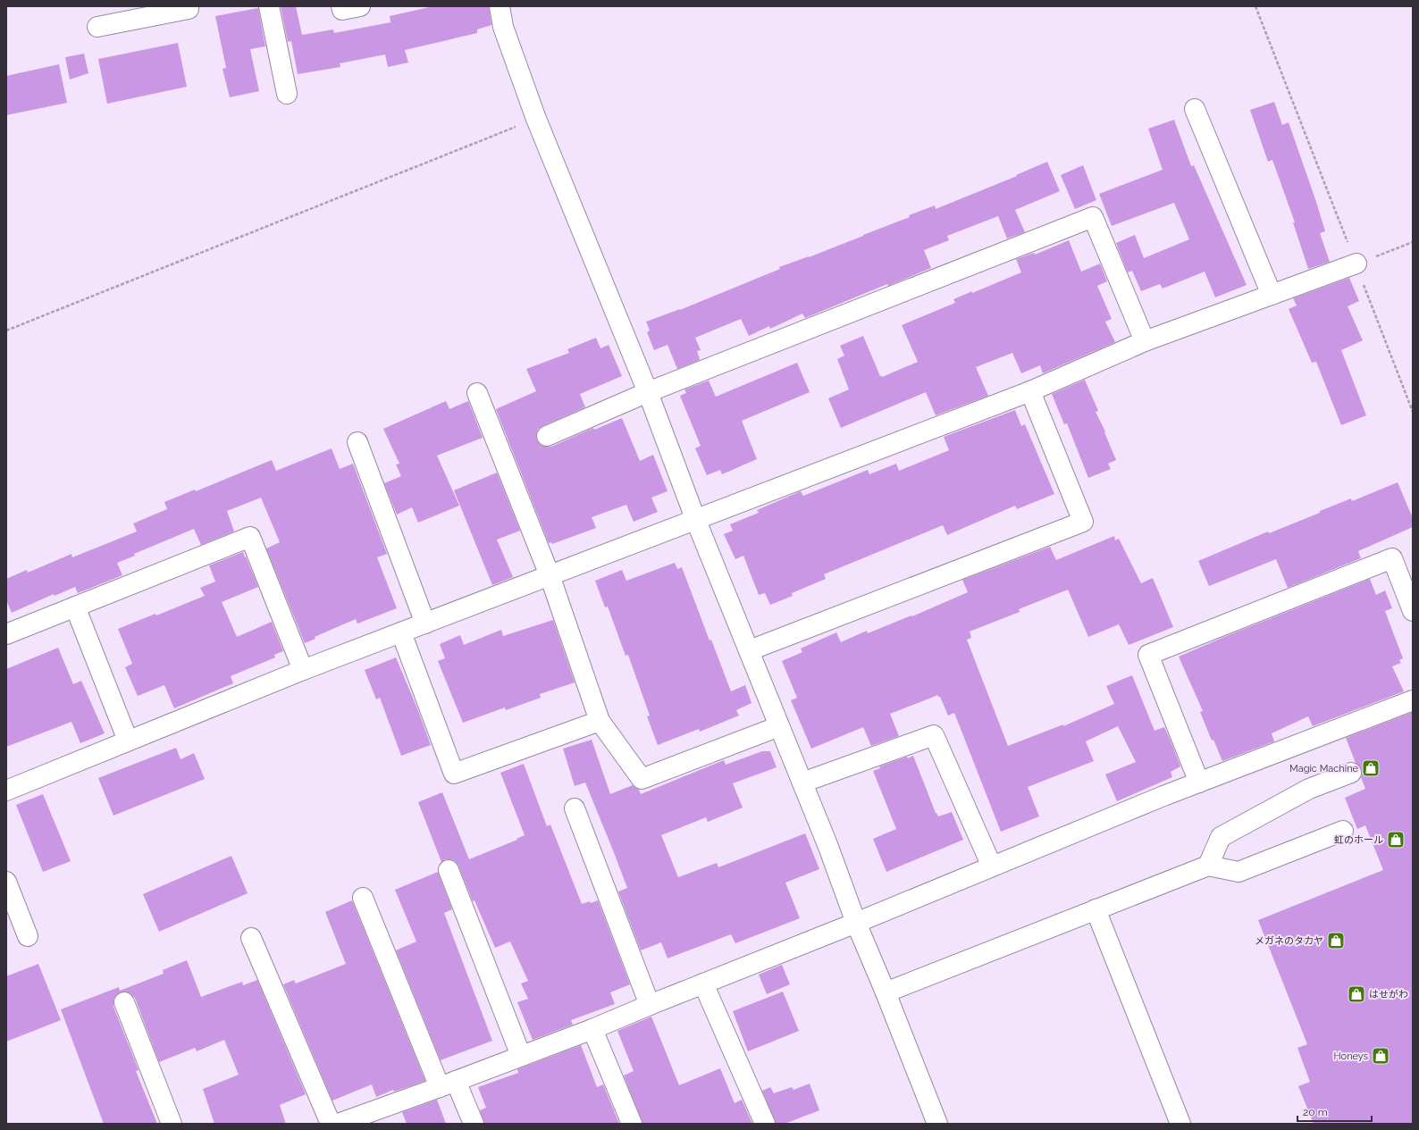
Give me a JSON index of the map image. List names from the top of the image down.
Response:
{
  "places": {
    "shop": [
      "Magic Machine",
      "虹のホール",
      "メガネのタカヤ",
      "はせがわ",
      "Honeys"
    ]
  },
  "scale_bar": "20 m"
}
